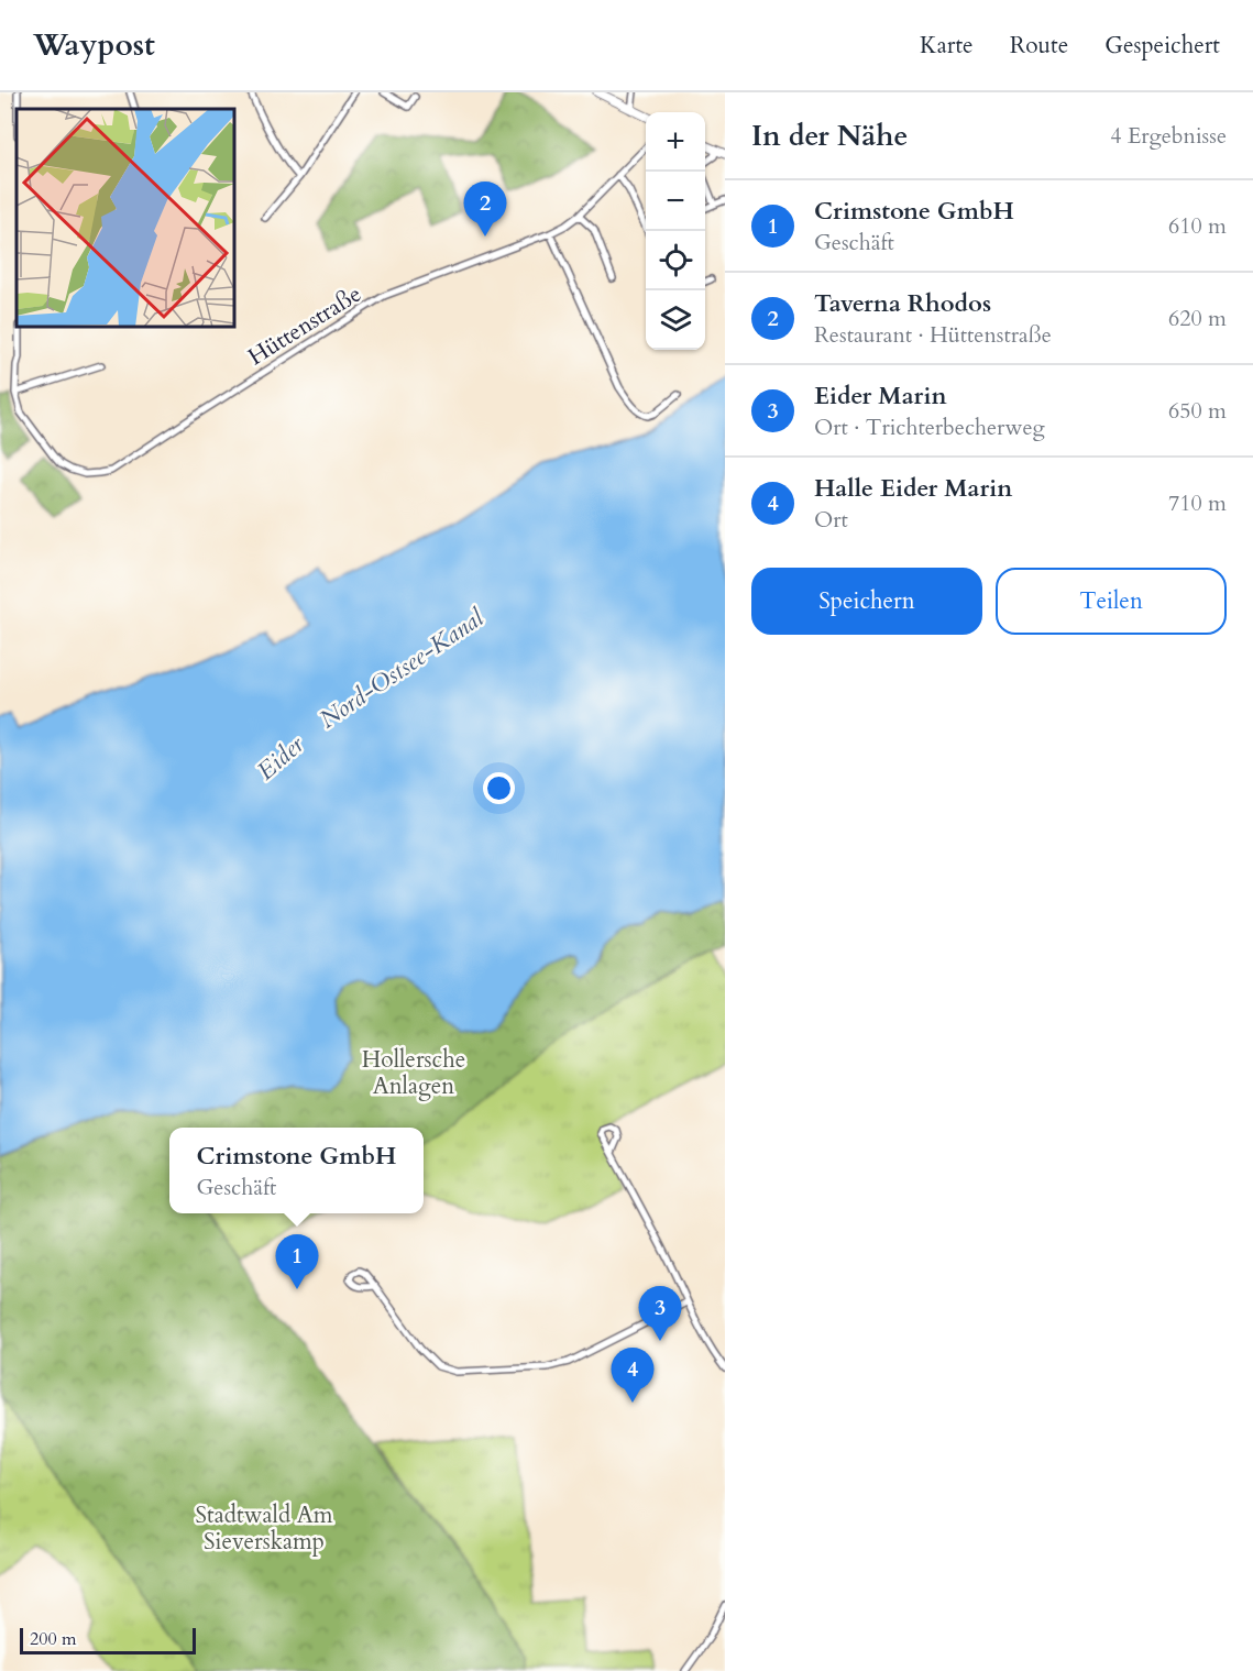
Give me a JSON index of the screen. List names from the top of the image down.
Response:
{
  "streets": {
    "street": ["Hüttenstraße"]
  },
  "water": ["Nord-Ostsee-Kanal", "Eider"],
  "parks": ["Hollersche Anlagen", "Stadtwald Am Sieverskamp"],
  "scale_bar": "200 m",
  "page": {
    "header": "Waypost",
    "nav": ["Karte", "Route", "Gespeichert"],
    "heading": ["In der Nähe", "4 Ergebnisse"],
    "map_buttons": ["+", "−"],
    "list": [
      {
        "mark": "1",
        "name": "Crimstone GmbH",
        "note": "Geschäft",
        "value": "610 m"
      },
      {
        "mark": "2",
        "name": "Taverna Rhodos",
        "note": "Restaurant · Hüttenstraße",
        "value": "620 m"
      },
      {
        "mark": "3",
        "name": "Eider Marin",
        "note": "Ort · Trichterbecherweg",
        "value": "650 m"
      },
      {
        "mark": "4",
        "name": "Halle Eider Marin",
        "note": "Ort",
        "value": "710 m"
      }
    ],
    "pins": [
      "2",
      "1",
      "3",
      "4"
    ],
    "buttons": ["Speichern", "Teilen"],
    "popup": ["Crimstone GmbH", "Geschäft"],
    "scale": "200 m"
  }
}
